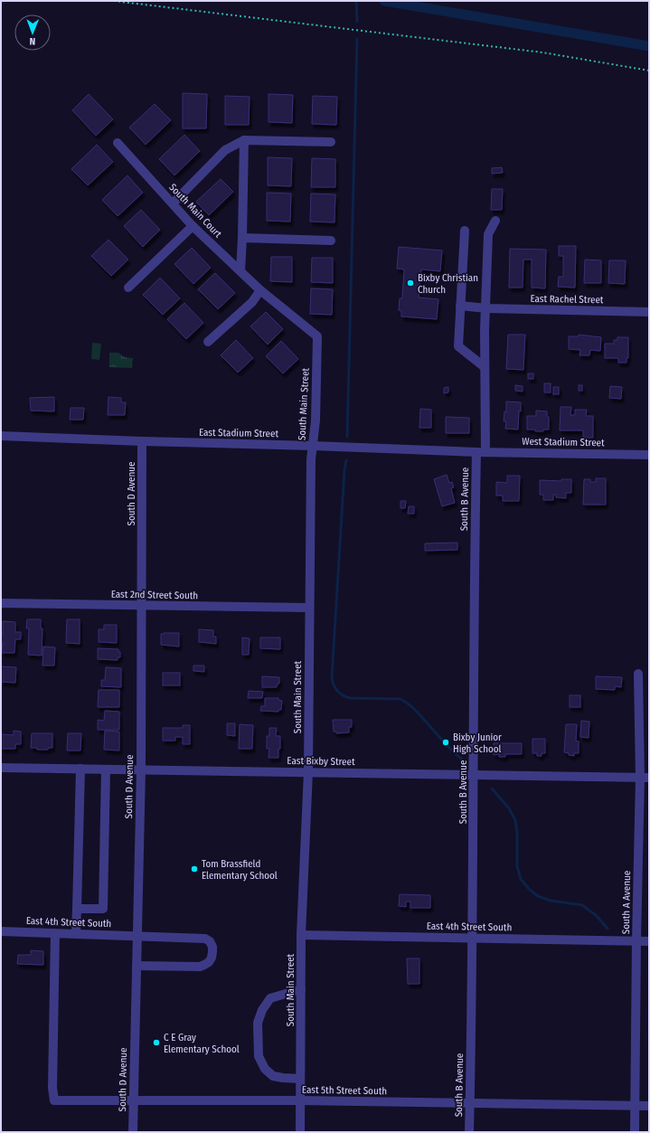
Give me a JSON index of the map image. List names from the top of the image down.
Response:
{
  "streets": {
    "street": [
      "South Main Court",
      "East Rachel Street",
      "South Main Street",
      "East Stadium Street",
      "West Stadium Street",
      "South D Avenue",
      "South B Avenue",
      "East 2nd Street South",
      "East Bixby Street",
      "South A Avenue",
      "East 4th Street South",
      "East 5th Street South"
    ]
  },
  "crossings": [
    ["South Main Court", "South Main Street"],
    ["East Rachel Street", "South B Avenue"],
    ["South Main Street", "East Stadium Street"],
    ["South Main Street", "East 2nd Street South"],
    ["South Main Street", "East Bixby Street"],
    ["South Main Street", "East 4th Street South"],
    ["South Main Street", "East 5th Street South"],
    ["East Stadium Street", "West Stadium Street"],
    ["East Stadium Street", "South D Avenue"],
    ["East Stadium Street", "South B Avenue"],
    ["West Stadium Street", "South B Avenue"],
    ["South D Avenue", "East 2nd Street South"],
    ["South D Avenue", "East Bixby Street"],
    ["South D Avenue", "East 4th Street South"],
    ["South D Avenue", "East 5th Street South"],
    ["South B Avenue", "East Bixby Street"],
    ["South B Avenue", "East 4th Street South"],
    ["South B Avenue", "East 5th Street South"],
    ["East Bixby Street", "South A Avenue"],
    ["South A Avenue", "East 4th Street South"],
    ["South A Avenue", "East 5th Street South"],
    ["East 4th Street South", "East 5th Street South"]
  ],
  "places": [
    "Bixby Christian Church",
    "Bixby Junior High School",
    "Tom Brassfield Elementary School",
    "C E Gray Elementary School"
  ],
  "north": "bottom"
}
